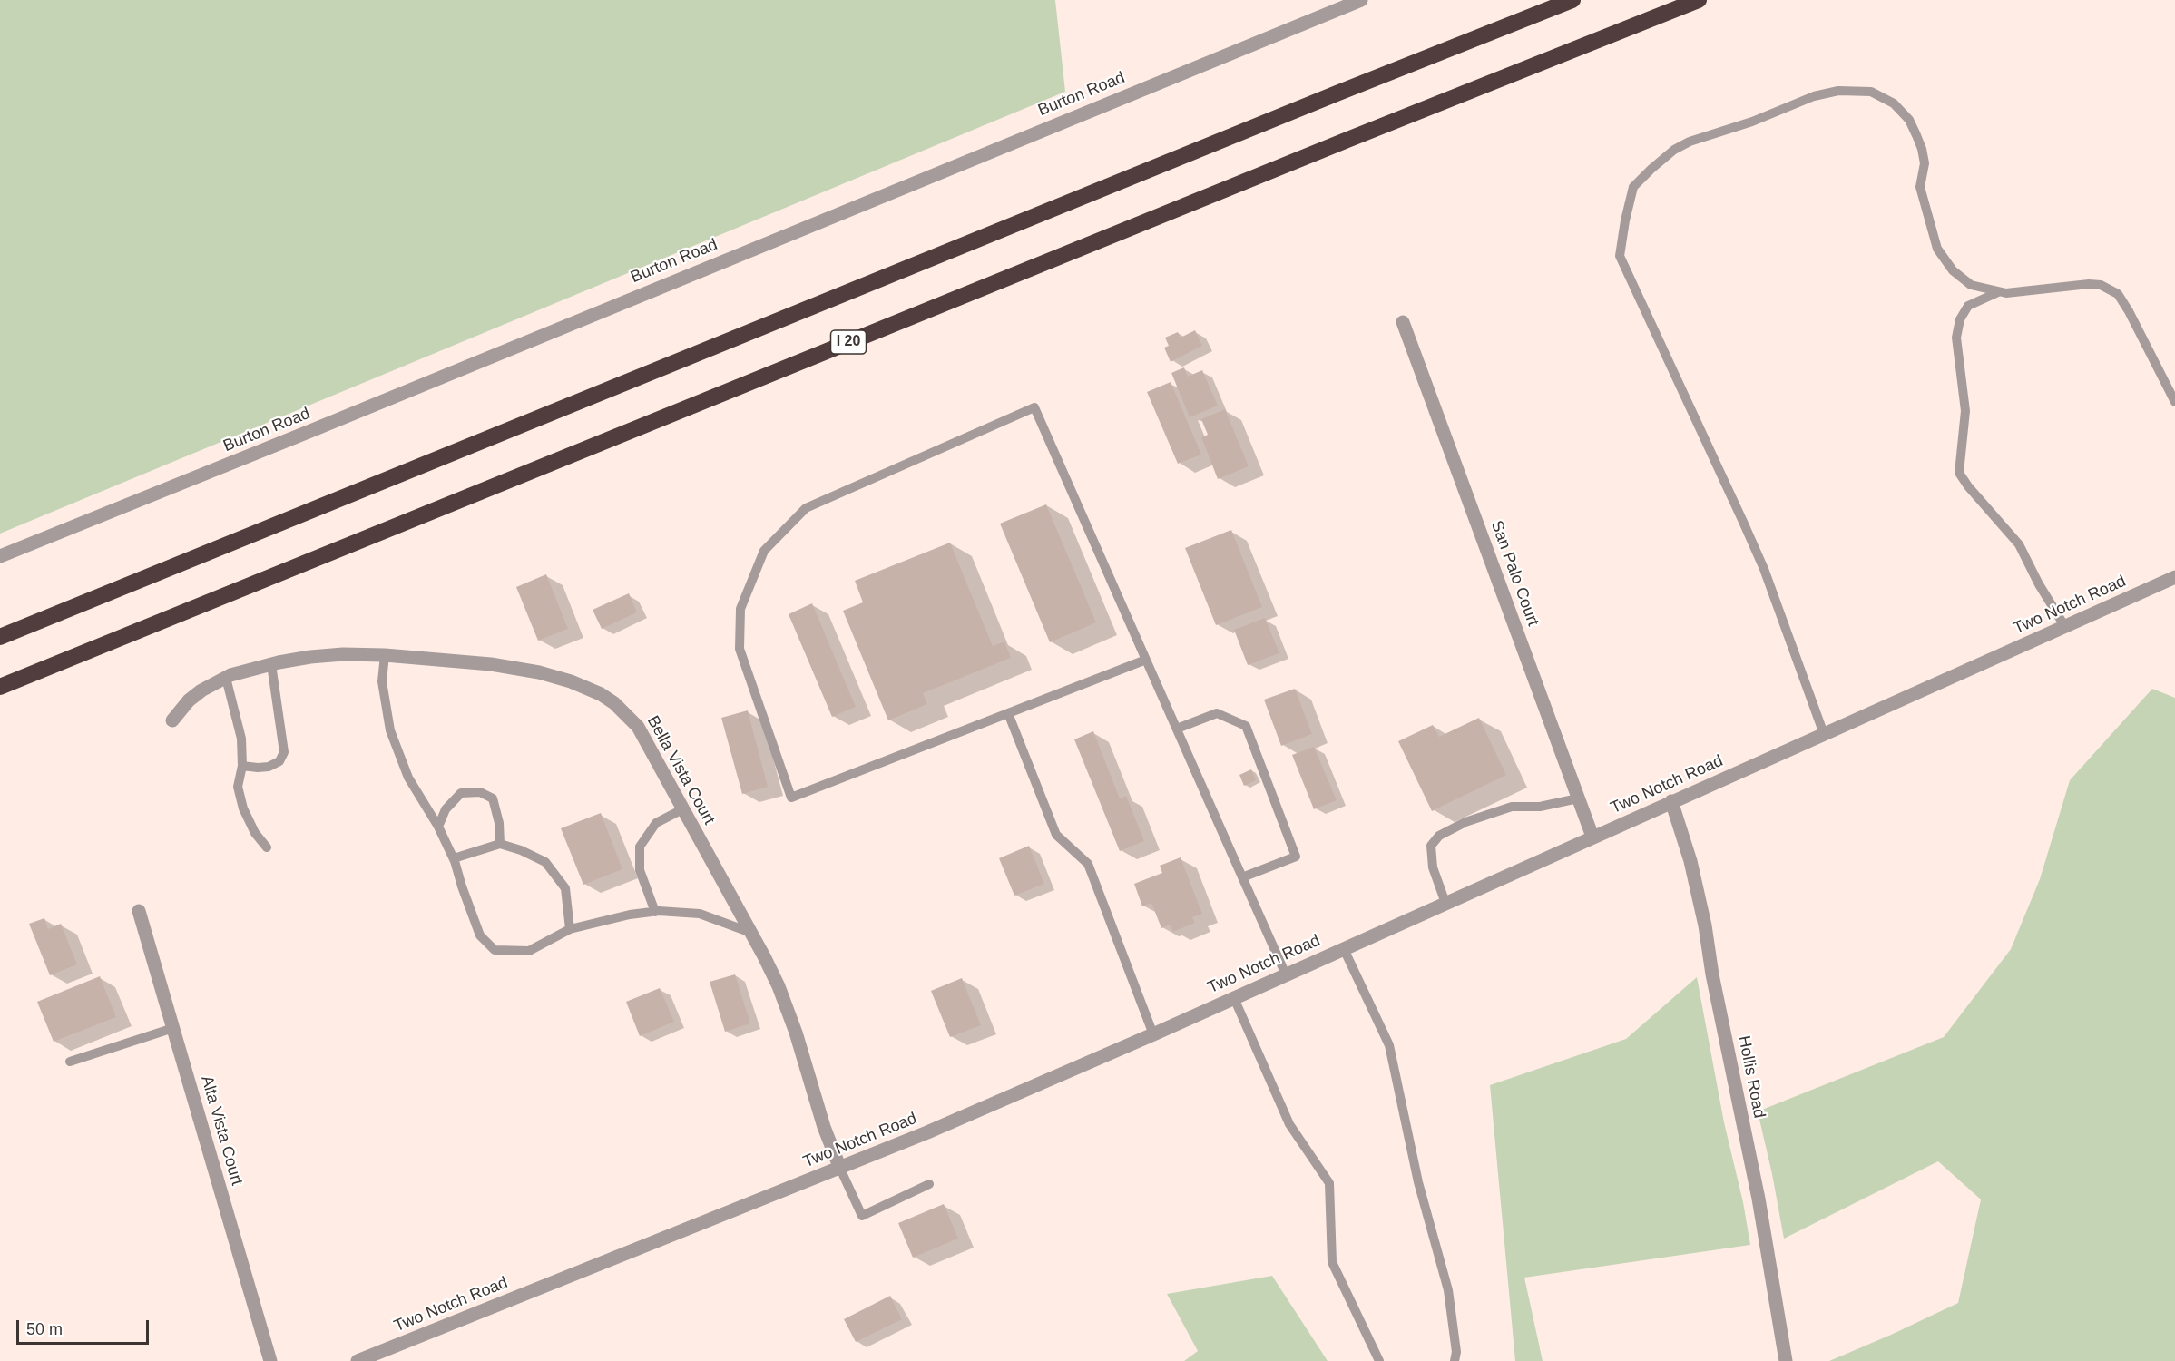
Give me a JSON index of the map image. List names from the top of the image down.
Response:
{
  "streets": {
    "highway": ["I 20"],
    "street": [
      "Burton Road",
      "San Palo Court",
      "Two Notch Road",
      "Bella Vista Court",
      "Hollis Road",
      "Alta Vista Court"
    ]
  },
  "crossings": [
    ["San Palo Court", "Two Notch Road"],
    ["Two Notch Road", "Bella Vista Court"],
    ["Two Notch Road", "Hollis Road"]
  ],
  "scale_bar": "50 m"
}
